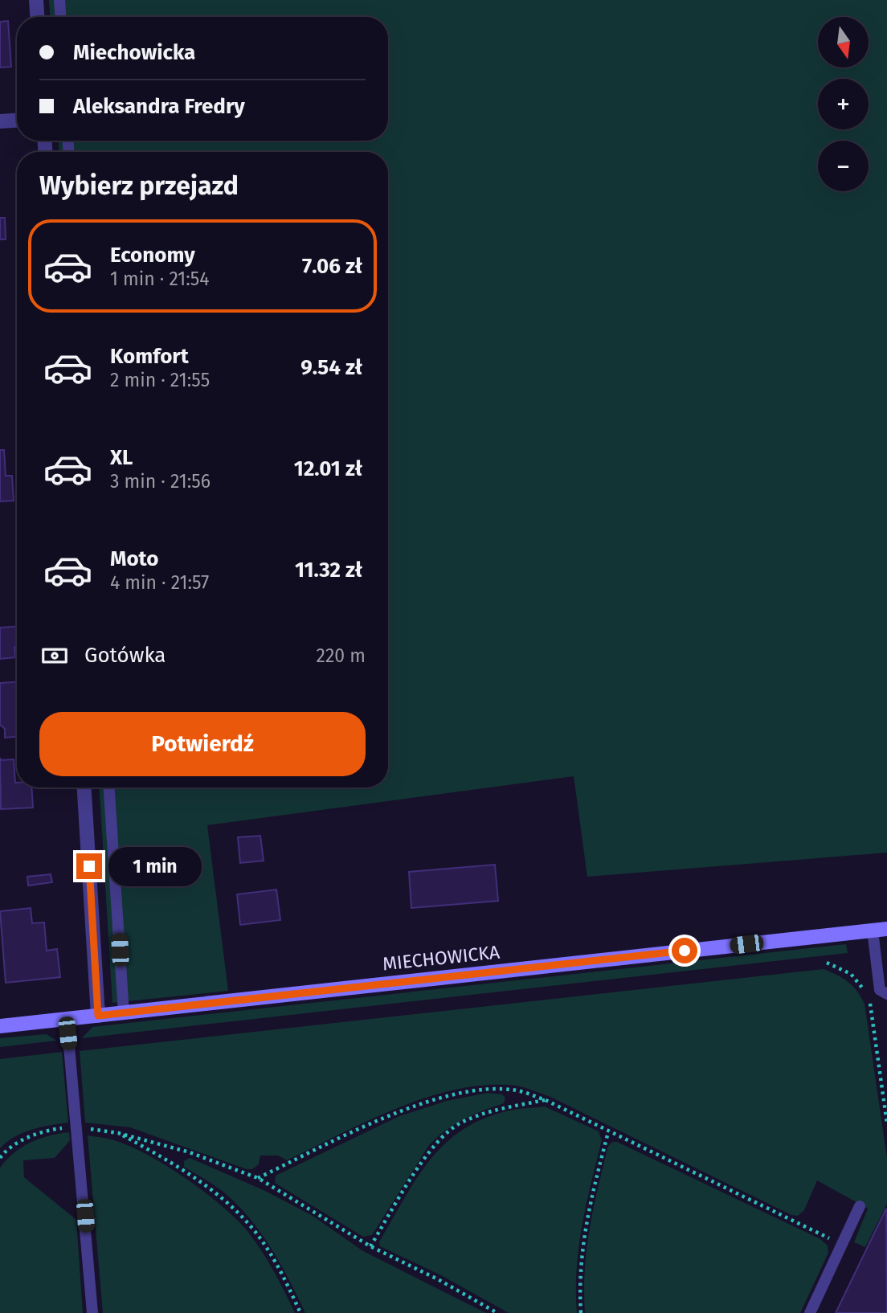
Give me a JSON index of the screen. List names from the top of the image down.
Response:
{
  "streets": {
    "street": ["MIECHOWICKA"]
  },
  "north": "bottom",
  "page": {
    "map_buttons": ["+", "−"],
    "banner": ["Miechowicka", "Aleksandra Fredry"],
    "heading": "Wybierz przejazd",
    "list": [
      {
        "name": "Economy",
        "note": "1 min · 21:54",
        "value": "7.06 zł"
      },
      {
        "name": "Komfort",
        "note": "2 min · 21:55",
        "value": "9.54 zł"
      },
      {
        "name": "XL",
        "note": "3 min · 21:56",
        "value": "12.01 zł"
      },
      {
        "name": "Moto",
        "note": "4 min · 21:57",
        "value": "11.32 zł"
      }
    ],
    "pay": ["Gotówka", "220 m"],
    "buttons": "Potwierdź",
    "bubble": "1 min"
  }
}
